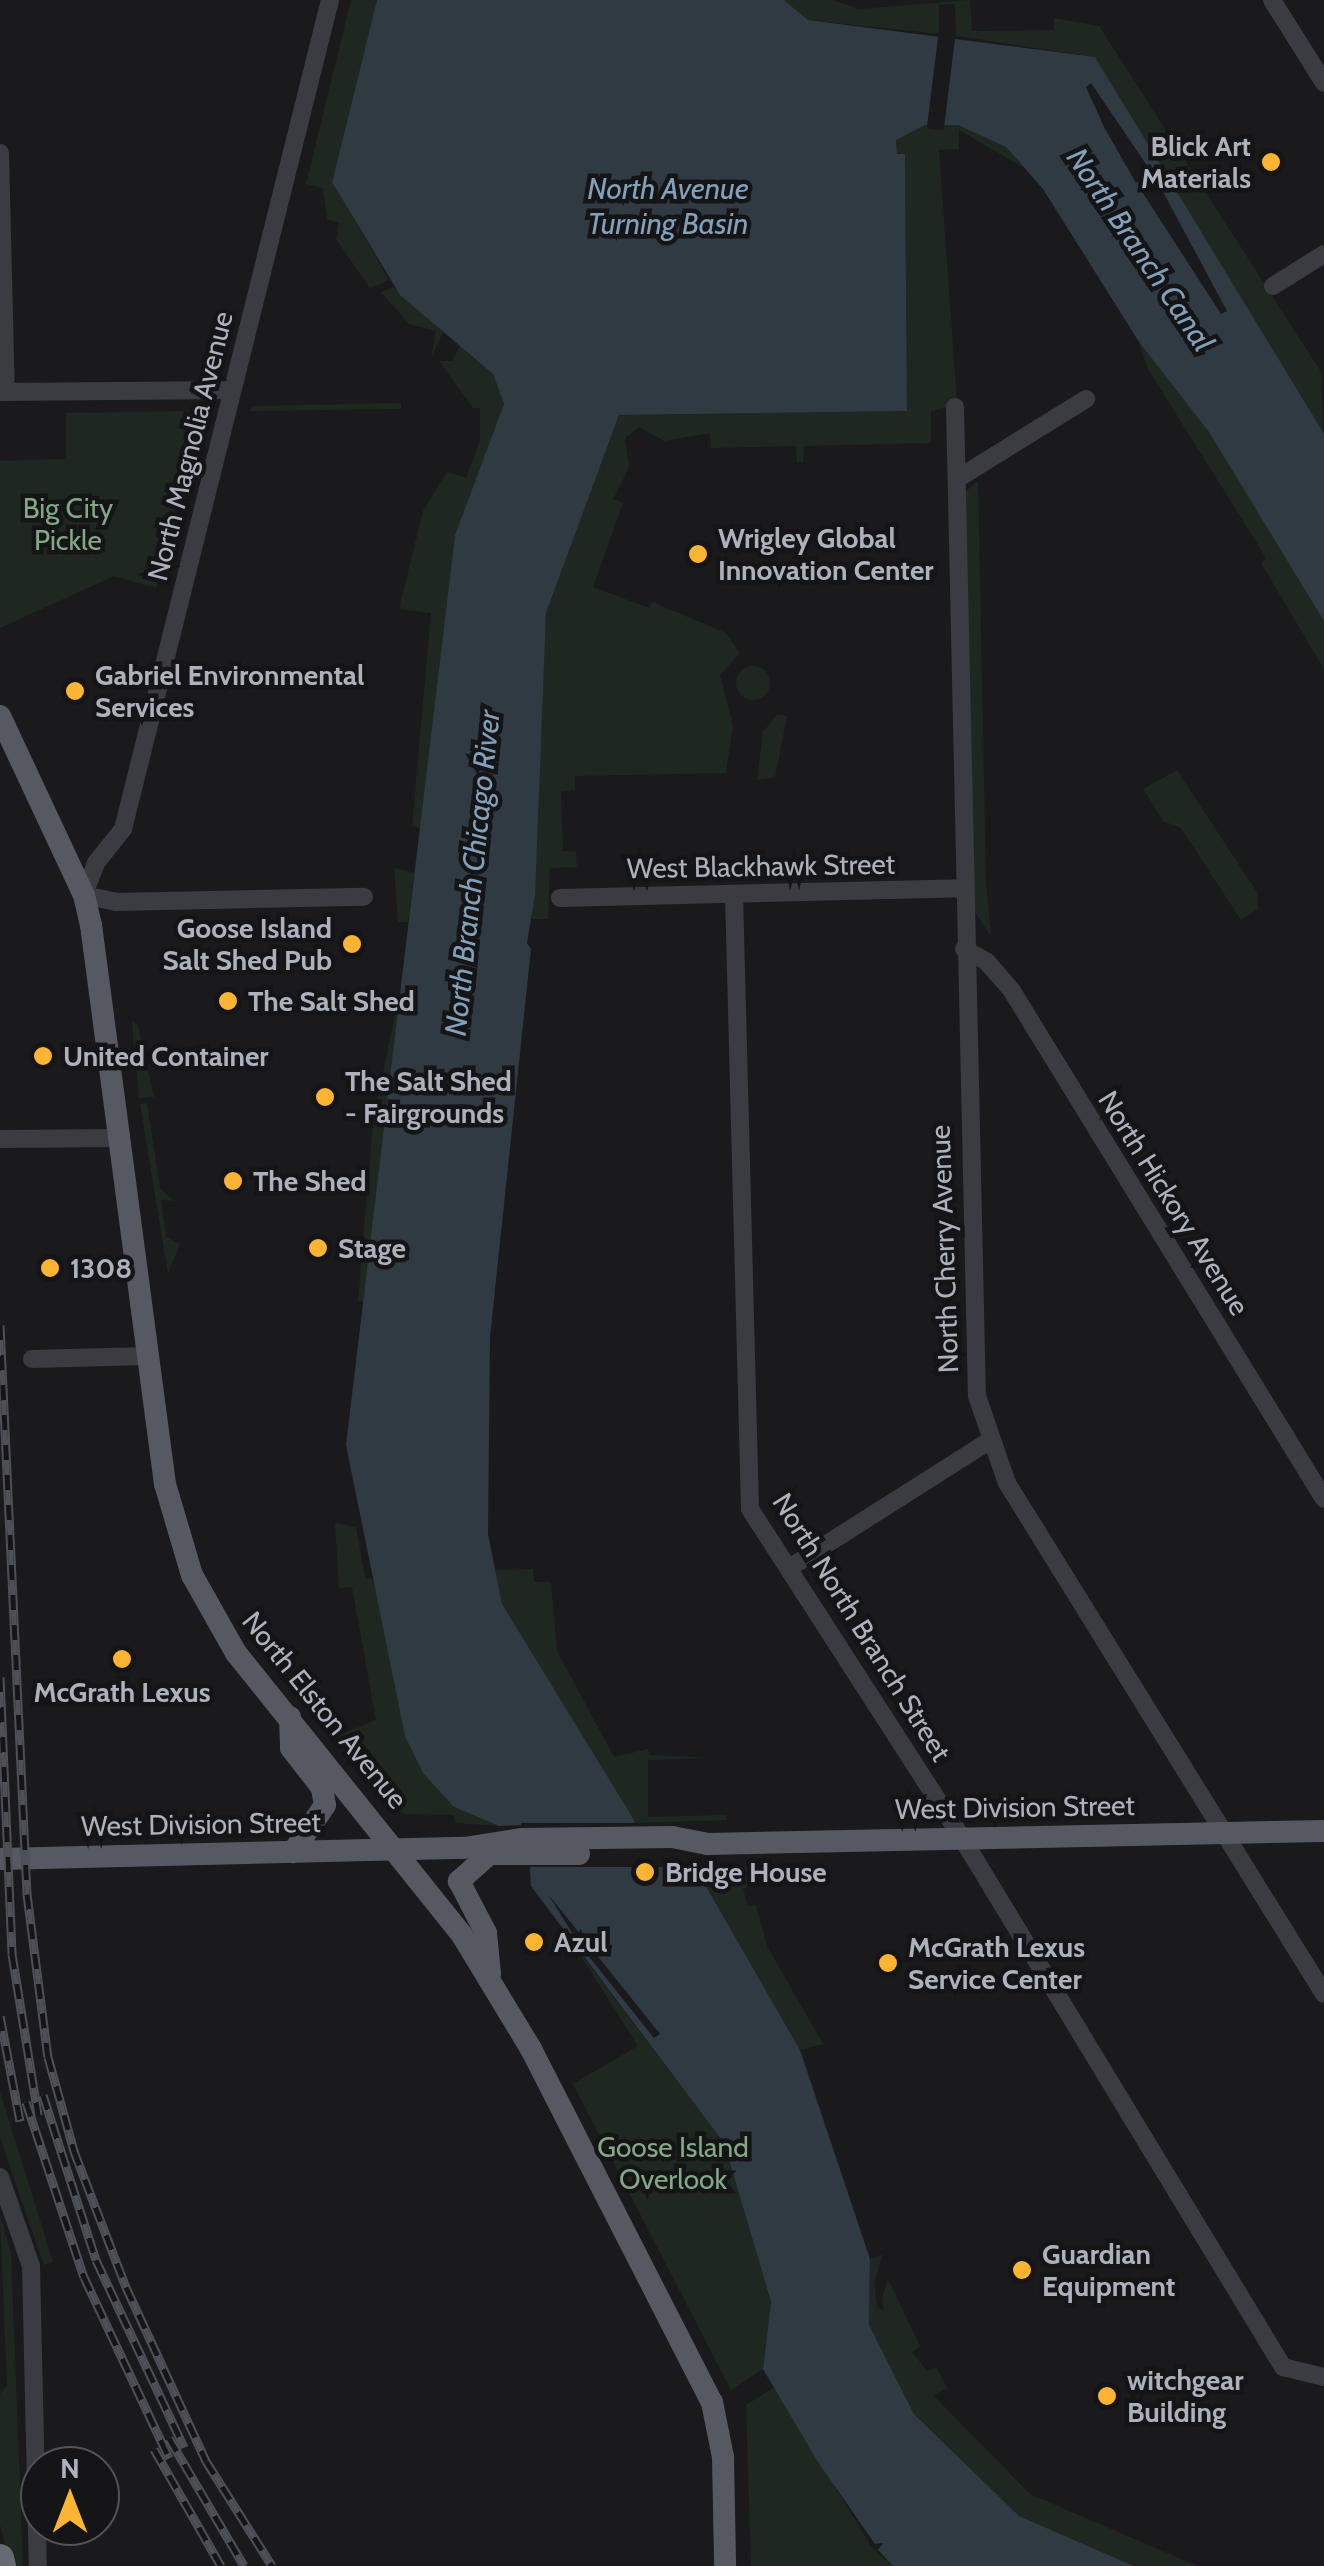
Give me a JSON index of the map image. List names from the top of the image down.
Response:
{
  "streets": {
    "main road": ["North Elston Avenue", "West Division Street"],
    "street": [
      "North Magnolia Avenue",
      "West Blackhawk Street",
      "North Hickory Avenue",
      "North Cherry Avenue",
      "North North Branch Street"
    ]
  },
  "crossings": [
    ["North Magnolia Avenue", "North Elston Avenue"],
    ["West Blackhawk Street", "North Cherry Avenue"],
    ["West Blackhawk Street", "North North Branch Street"],
    ["North Hickory Avenue", "North Cherry Avenue"],
    ["North Cherry Avenue", "West Division Street"],
    ["North North Branch Street", "West Division Street"],
    ["North Elston Avenue", "West Division Street"]
  ],
  "water": ["North Avenue Turning Basin", "North Branch Canal", "North Branch Chicago River"],
  "parks": ["Big City Pickle", "Goose Island Overlook"],
  "places": [
    "Blick Art Materials",
    "Wrigley Global Innovation Center",
    "Gabriel Environmental Services",
    "Goose Island Salt Shed Pub",
    "The Salt Shed",
    "United Container",
    "The Salt Shed - Fairgrounds",
    "The Shed",
    "Stage",
    "1308",
    "McGrath Lexus",
    "Bridge House",
    "Azul",
    "McGrath Lexus Service Center",
    "Guardian Equipment",
    "witchgear Building"
  ],
  "north": "top"
}
